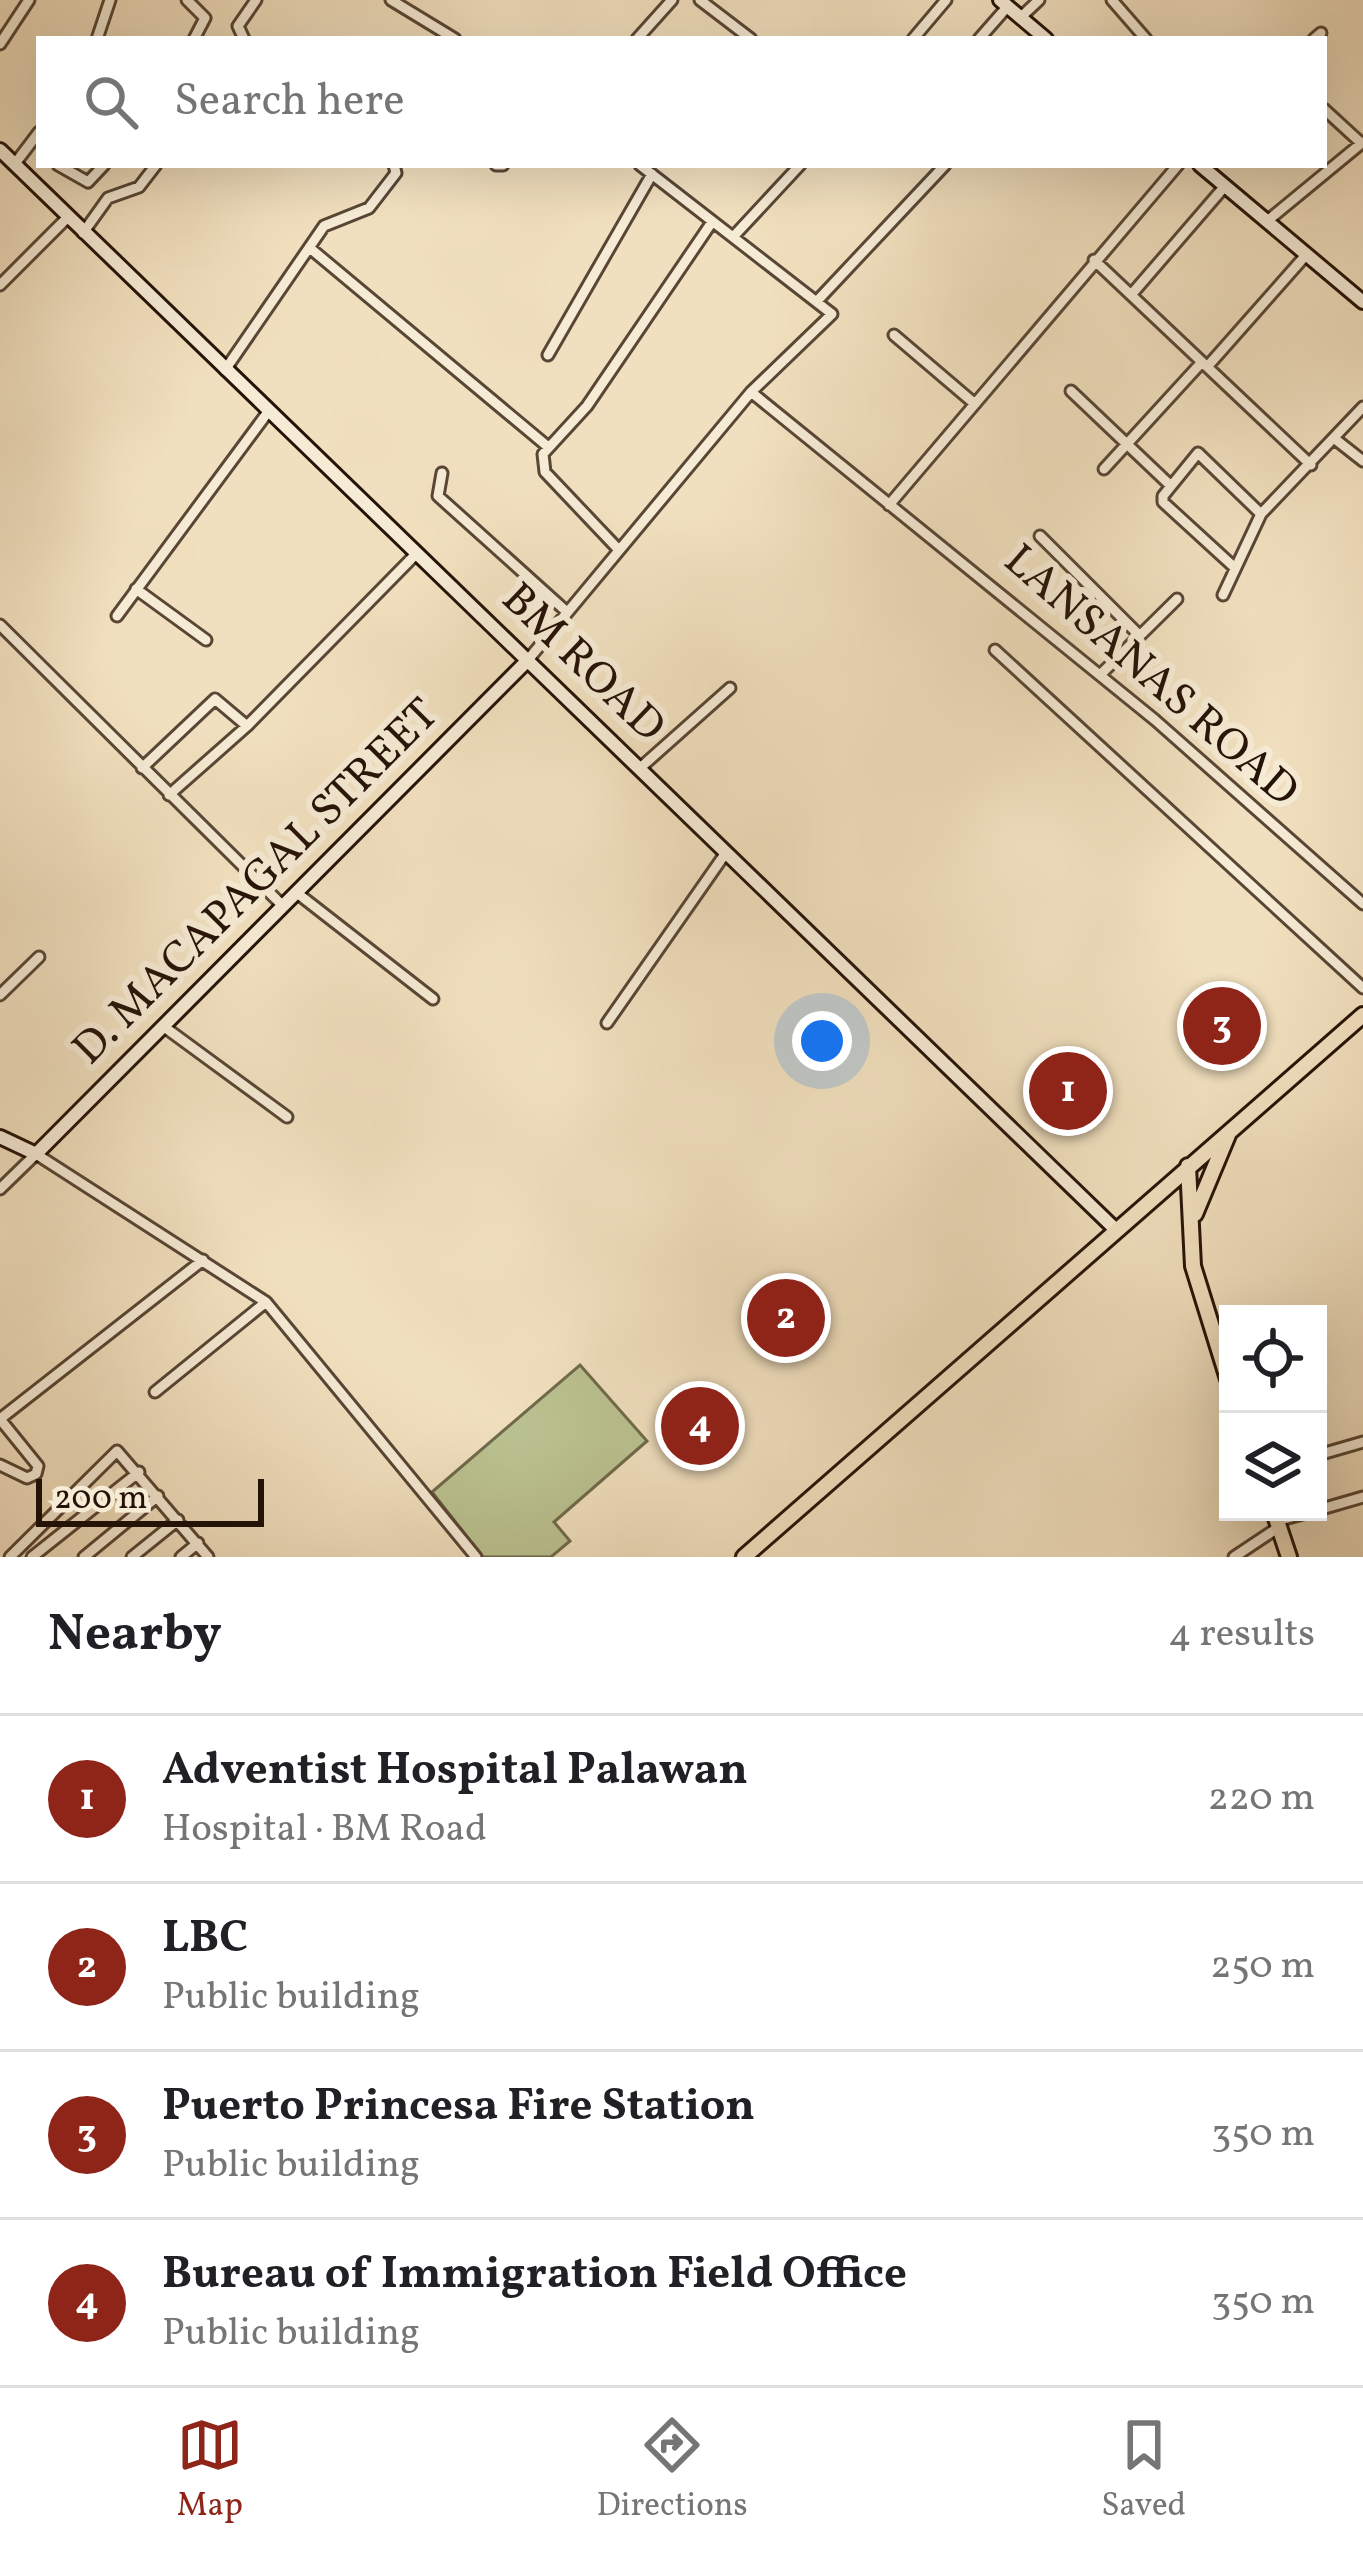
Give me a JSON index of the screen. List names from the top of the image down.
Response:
{
  "streets": {
    "street": ["BM ROAD", "LANSANAS ROAD", "D. MACAPAGAL STREET"]
  },
  "crossings": [
    ["BM ROAD", "D. MACAPAGAL STREET"]
  ],
  "scale_bar": "200 m",
  "page": {
    "search": "Search here",
    "pins": [
      "3",
      "1",
      "2",
      "4"
    ],
    "scale": "200 m",
    "heading": ["Nearby", "4 results"],
    "list": [
      {
        "mark": "1",
        "name": "Adventist Hospital Palawan",
        "note": "Hospital · BM Road",
        "value": "220 m"
      },
      {
        "mark": "2",
        "name": "LBC",
        "note": "Public building",
        "value": "250 m"
      },
      {
        "mark": "3",
        "name": "Puerto Princesa Fire Station",
        "note": "Public building",
        "value": "350 m"
      },
      {
        "mark": "4",
        "name": "Bureau of Immigration Field Office",
        "note": "Public building",
        "value": "350 m"
      }
    ],
    "nav": ["Map", "Directions", "Saved"]
  }
}
